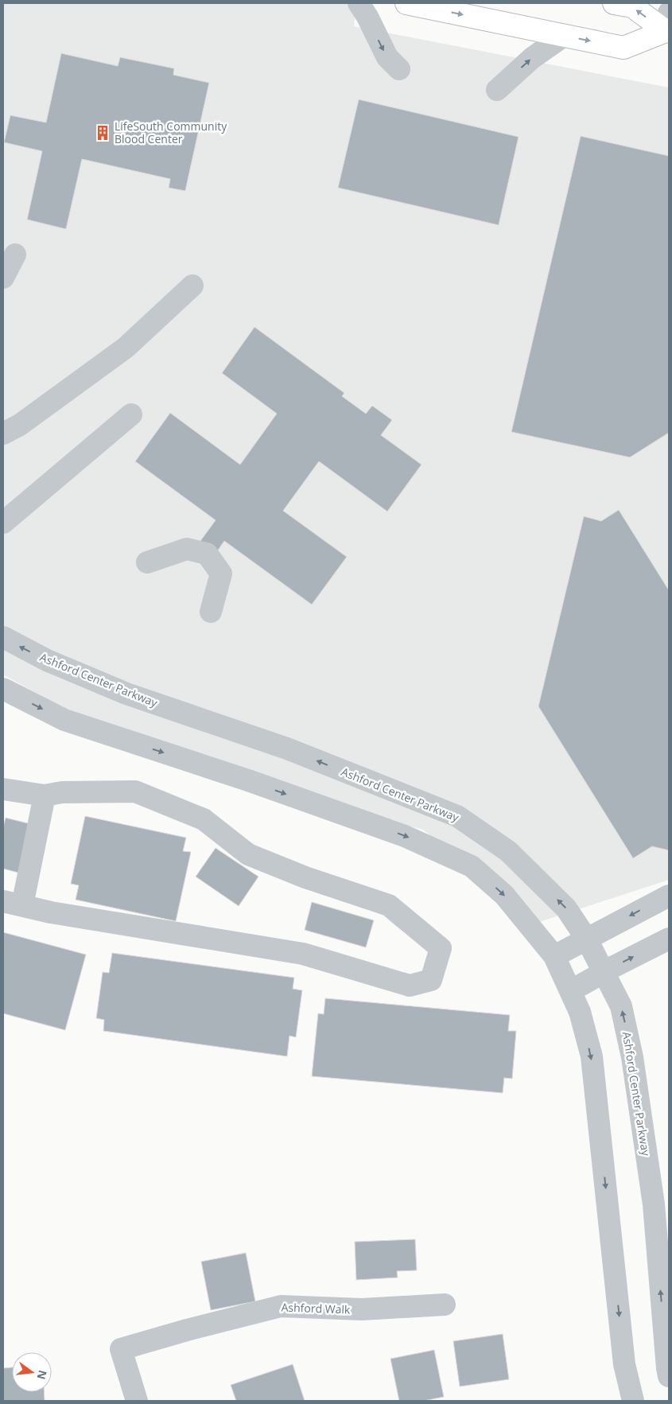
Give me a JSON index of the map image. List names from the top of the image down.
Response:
{
  "streets": {
    "street": ["Ashford Center Parkway", "Ashford Walk"]
  },
  "places": {
    "building": ["LifeSouth Community Blood Center"]
  },
  "north": "right"
}
